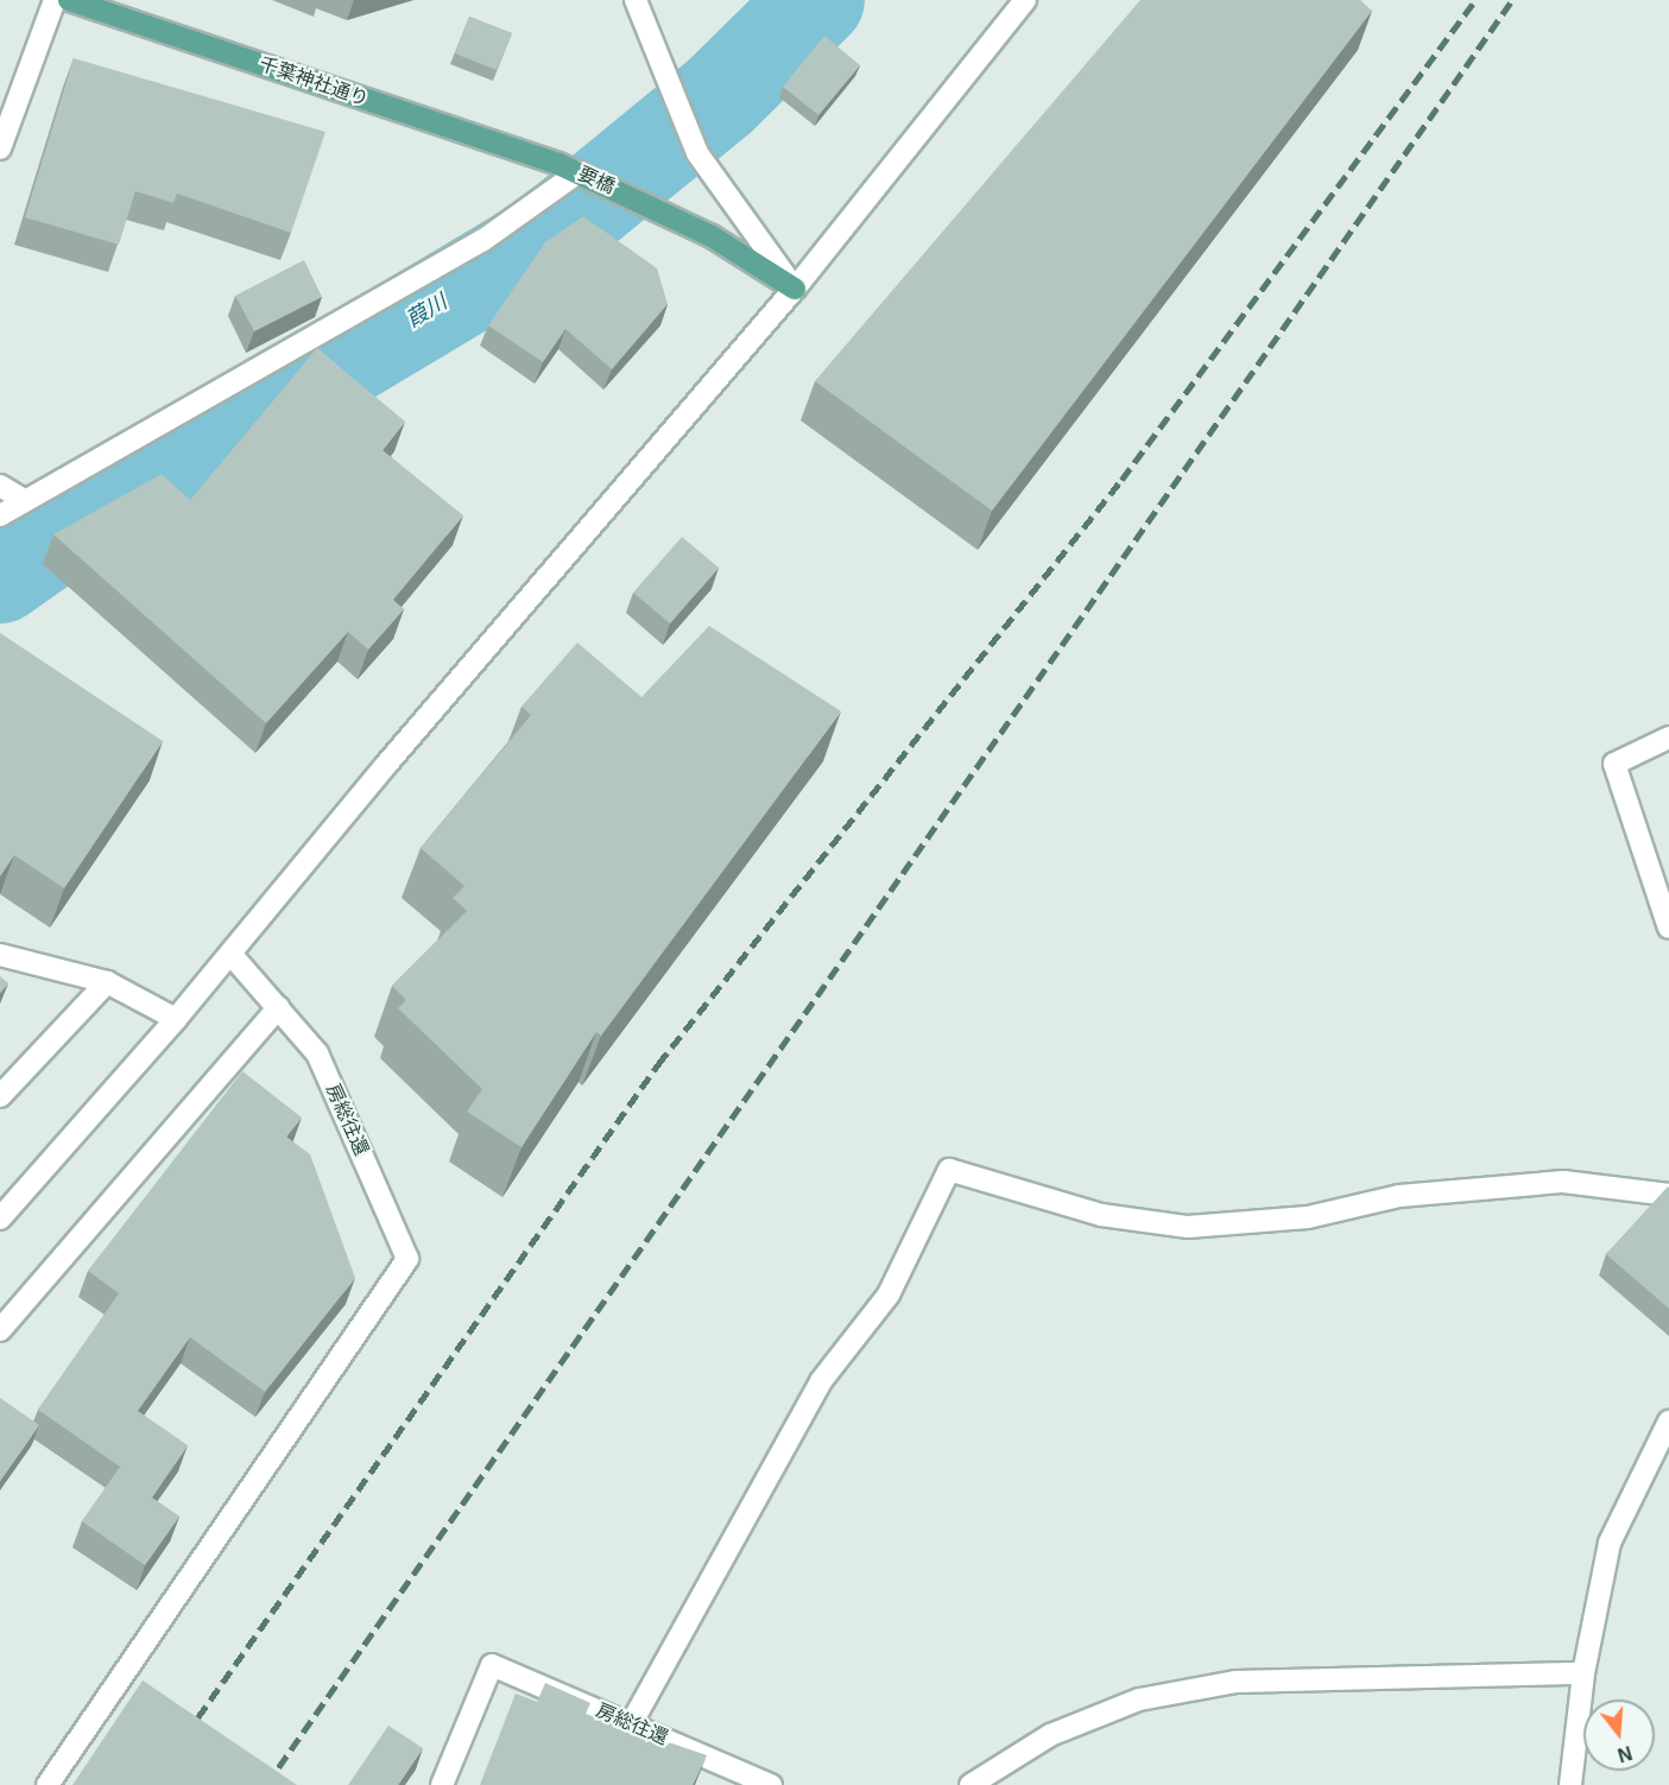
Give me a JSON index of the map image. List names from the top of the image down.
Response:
{
  "streets": {
    "main road": ["千葉神社通り", "要橋"],
    "street": ["房総往還"]
  },
  "crossings": [
    ["千葉神社通り", "要橋"]
  ],
  "water": ["葭川"],
  "north": "bottom"
}
